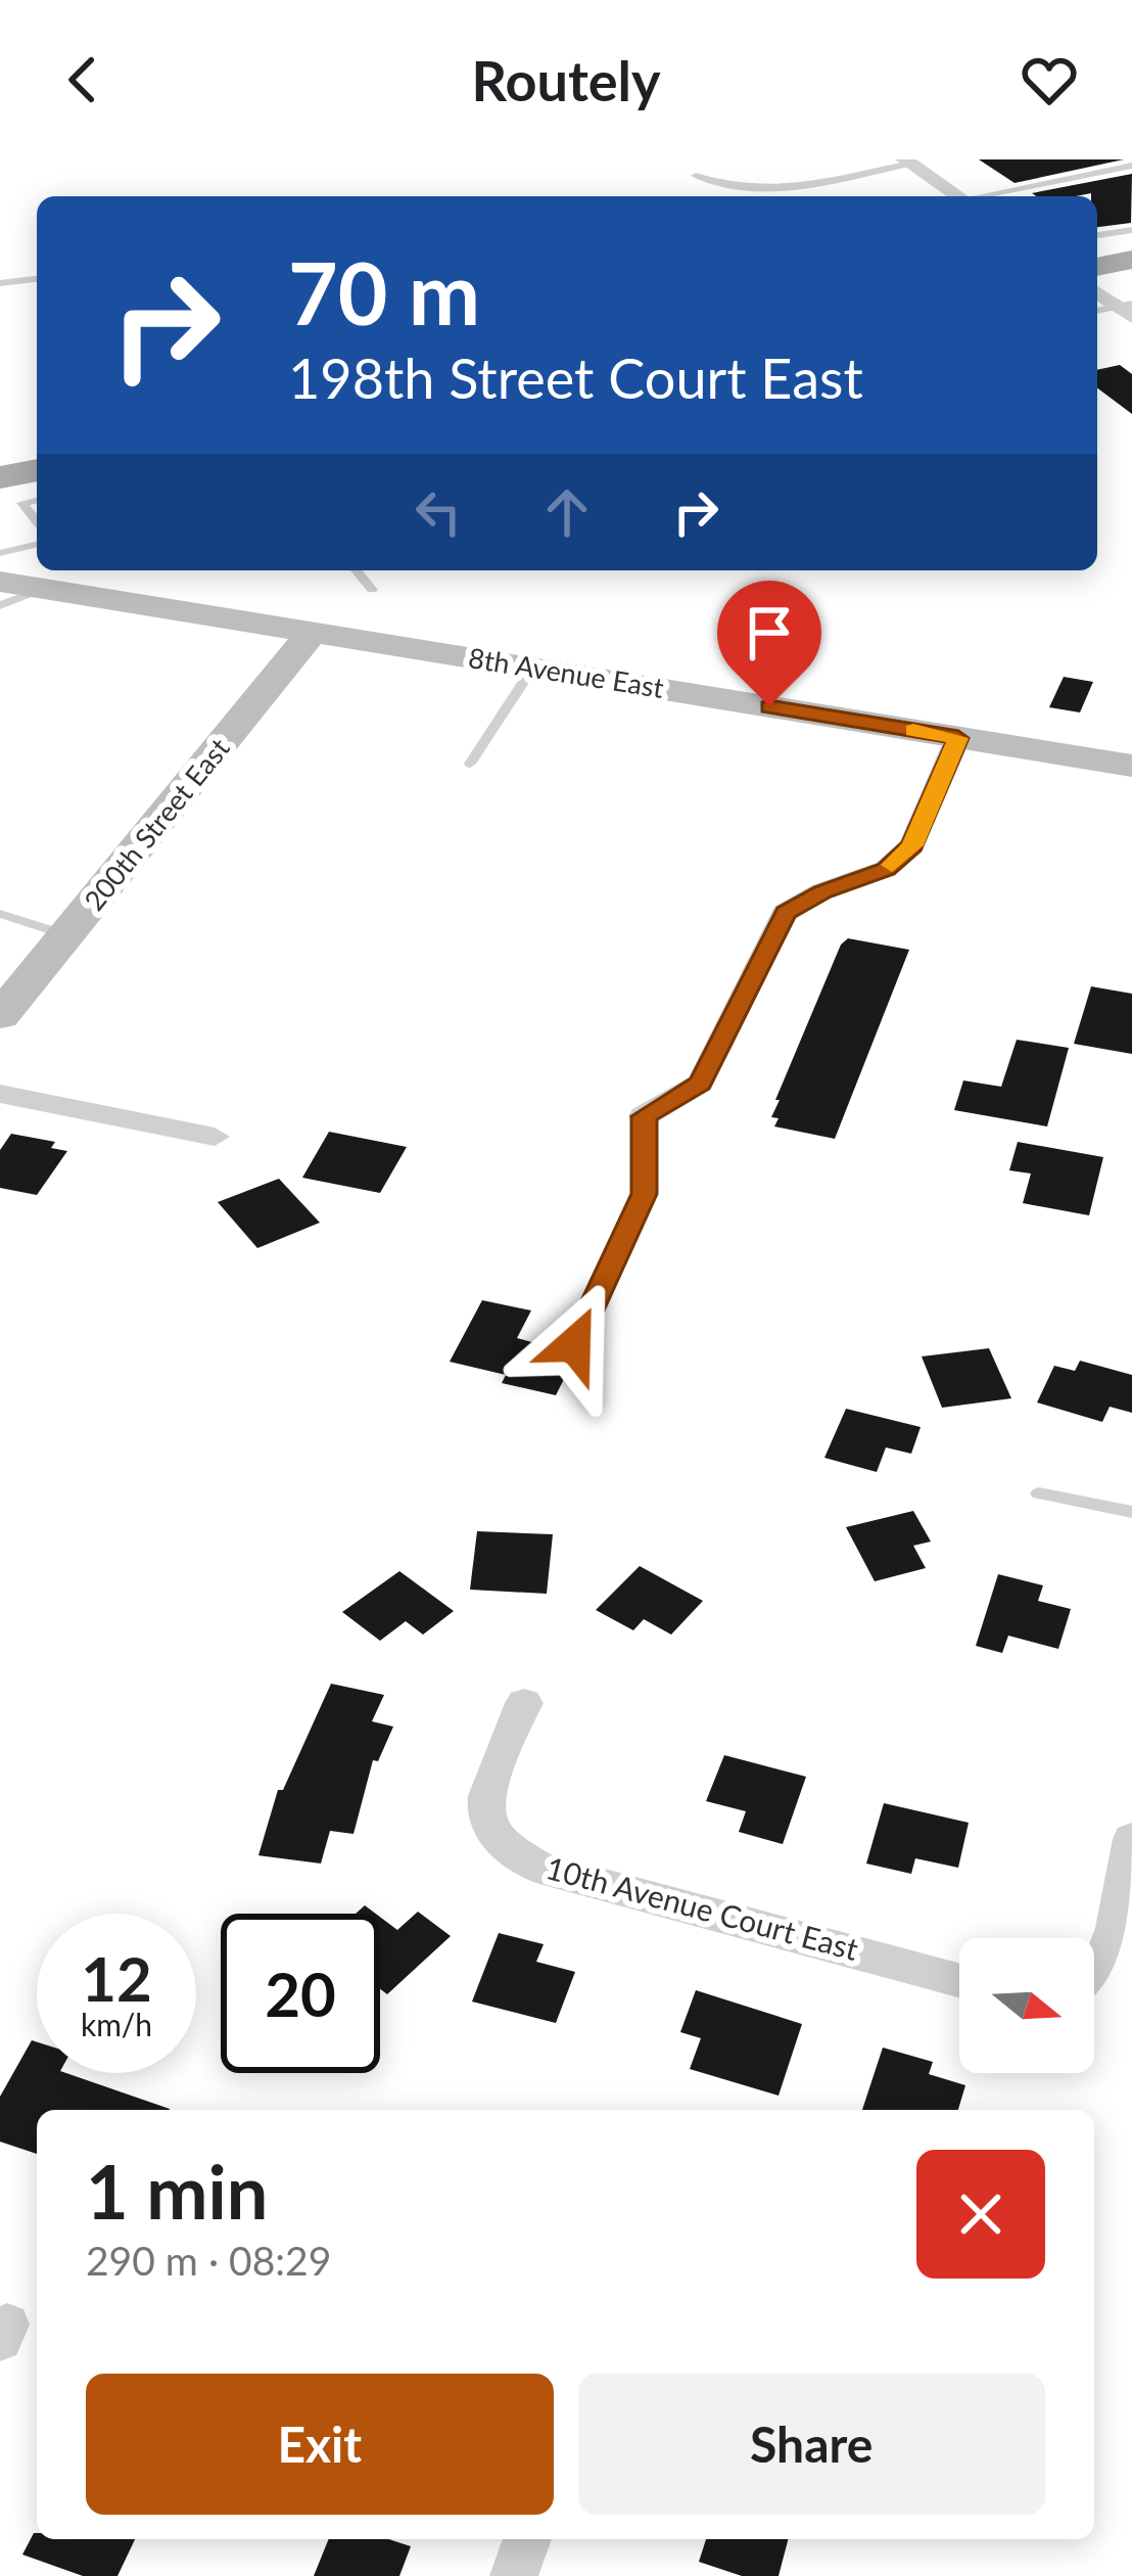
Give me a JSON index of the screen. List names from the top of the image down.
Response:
{
  "streets": {
    "street": ["8th Avenue East", "200th Street East", "10th Avenue Court East"]
  },
  "crossings": [
    ["8th Avenue East", "200th Street East"]
  ],
  "north": "right",
  "page": {
    "header": "Routely",
    "turn": ["70 m", "198th Street Court East"],
    "speed": "12 km/h",
    "limit": "20",
    "heading": ["1 min", "290 m · 08:29"],
    "buttons": ["Exit", "Share"]
  }
}
